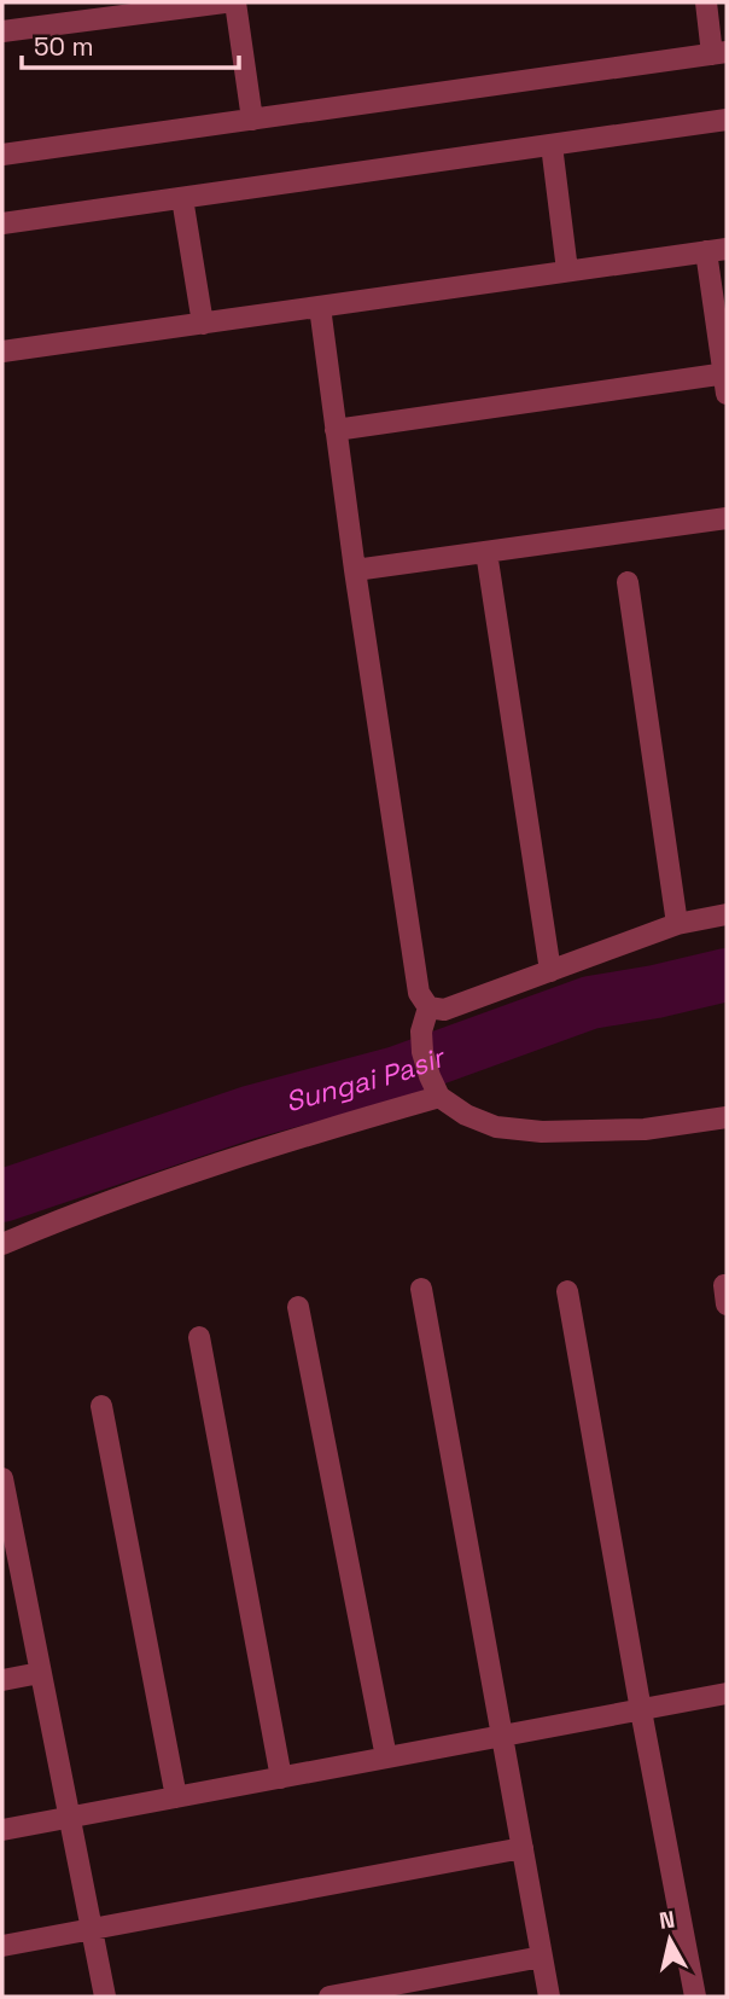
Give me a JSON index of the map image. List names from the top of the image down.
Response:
{
  "water": ["Sungai Pasir"],
  "scale_bar": "50 m",
  "north": "top"
}
